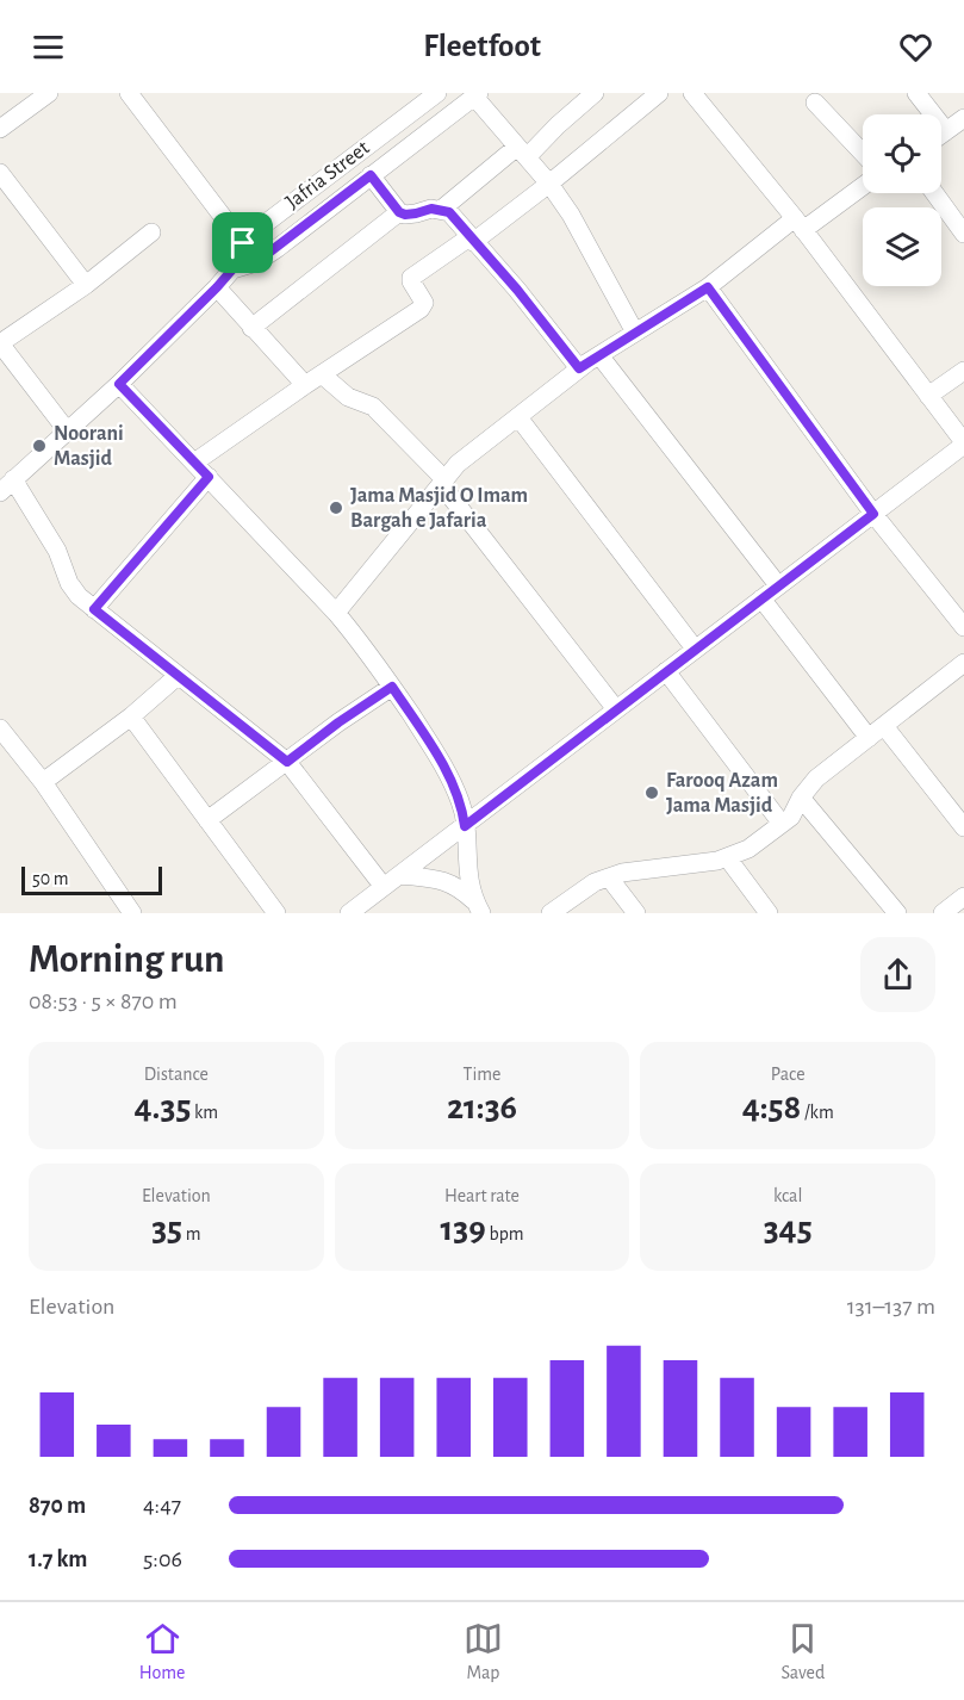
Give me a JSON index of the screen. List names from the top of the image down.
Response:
{
  "streets": {
    "street": ["Jafria Street"]
  },
  "places": ["Noorani Masjid", "Jama Masjid O Imam Bargah e Jafaria", "Farooq Azam Jama Masjid"],
  "scale_bar": "50 m",
  "page": {
    "header": "Fleetfoot",
    "scale": "50 m",
    "heading": ["Morning run", "08:53 · 5 × 870 m"],
    "stats": [
      ["Distance", "4.35 km"],
      ["Time", "21:36"],
      ["Pace", "4:58 /km"],
      ["Elevation", "35 m"],
      ["Heart rate", "139 bpm"],
      ["kcal", "345"]
    ],
    "chart": ["Elevation", "131–137 m"],
    "list": [
      {
        "name": "870 m",
        "note": "4:47"
      },
      {
        "name": "1.7 km",
        "note": "5:06"
      }
    ],
    "tabs": ["Home", "Map", "Saved"]
  }
}
